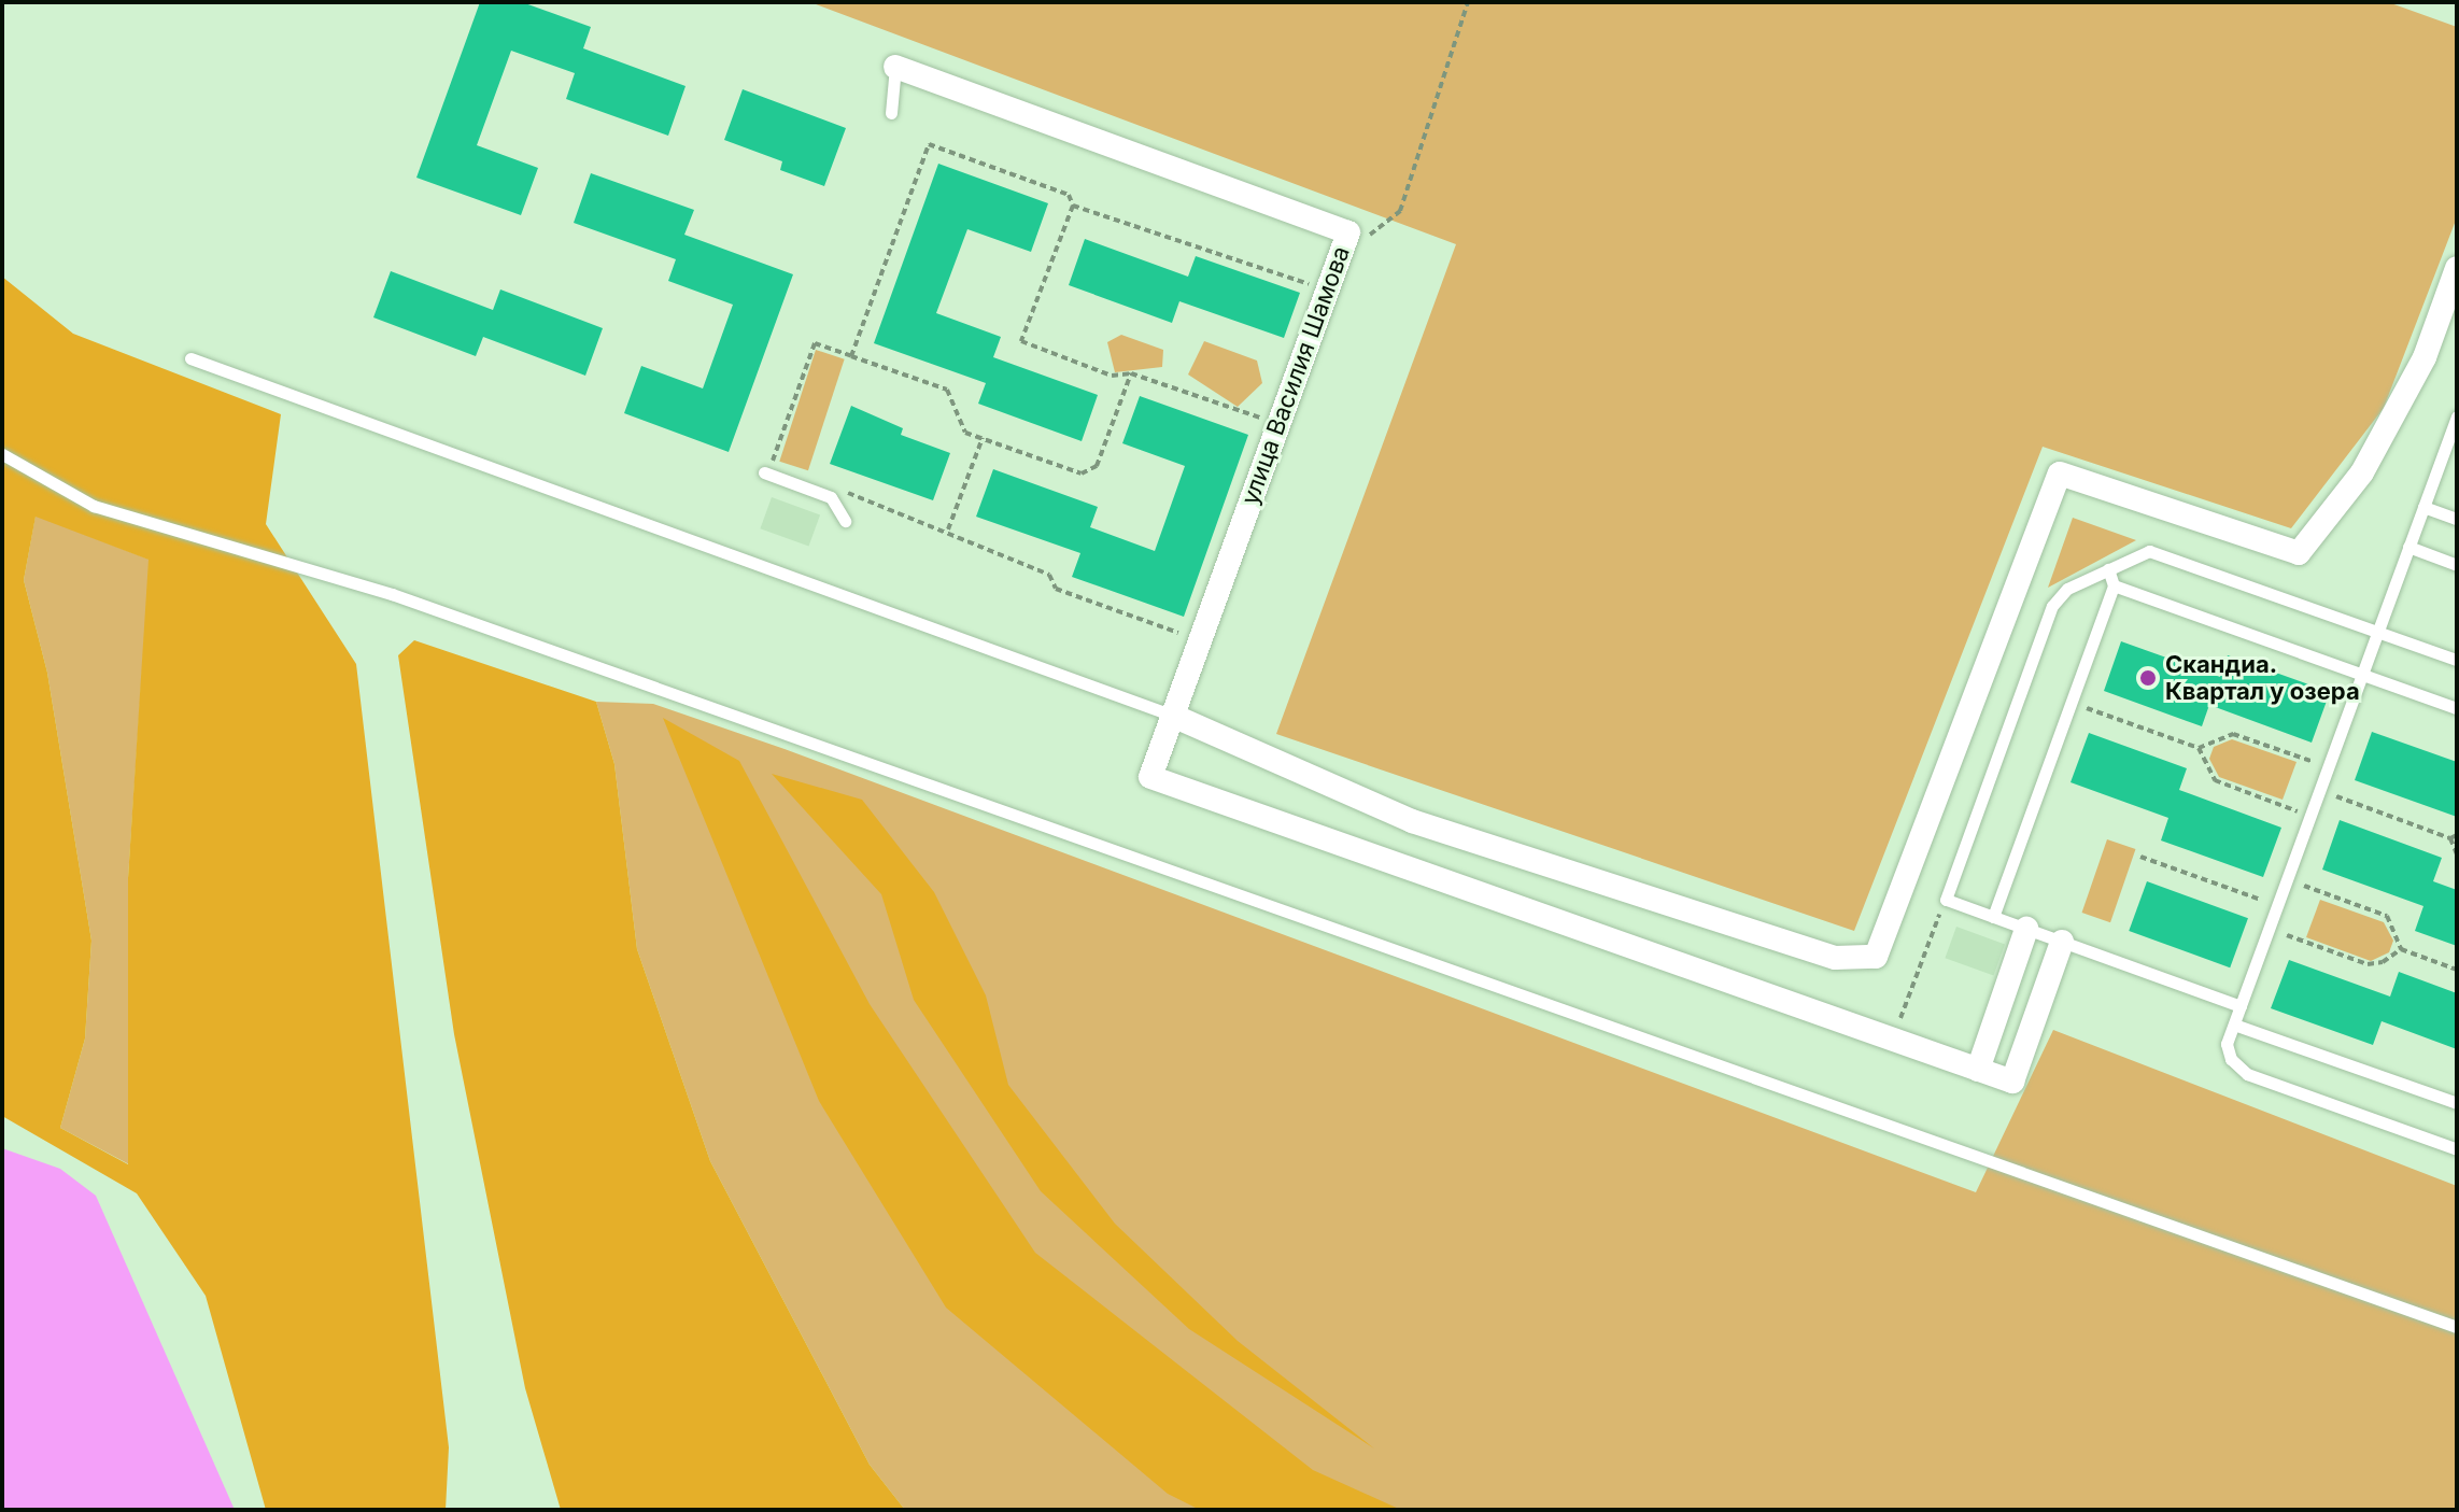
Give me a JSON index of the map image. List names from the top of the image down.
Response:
{
  "streets": {
    "street": ["улица Василия Шамова"]
  },
  "places": ["Скандиа. Квартал у озера"]
}
